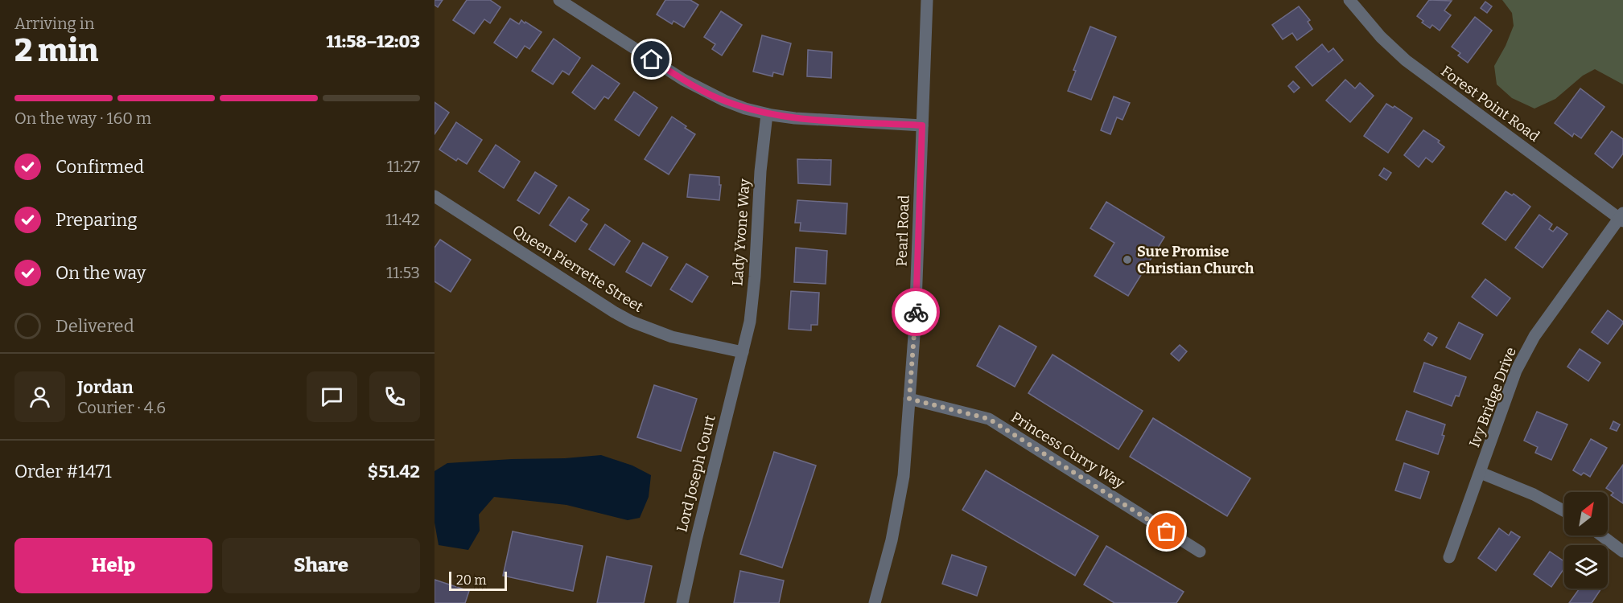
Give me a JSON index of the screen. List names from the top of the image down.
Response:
{
  "streets": {
    "street": [
      "Forest Point Road",
      "Pearl Road",
      "Lady Yvone Way",
      "Queen Pierrette Street",
      "Ivy Bridge Drive",
      "Princess Curry Way",
      "Lord Joseph Court"
    ]
  },
  "crossings": [
    ["Forest Point Road", "Ivy Bridge Drive"],
    ["Pearl Road", "Princess Curry Way"],
    ["Lady Yvone Way", "Queen Pierrette Street"],
    ["Lady Yvone Way", "Lord Joseph Court"],
    ["Queen Pierrette Street", "Lord Joseph Court"]
  ],
  "places": ["Sure Promise Christian Church"],
  "scale_bar": "20 m",
  "north": "top right",
  "page": {
    "heading": ["2 min", "Arriving in", "11:58–12:03"],
    "panel": [
      "Jordan",
      "Courier · 4.6",
      "Order #1471",
      "$51.42"
    ],
    "bar": "On the way · 160 m",
    "list": [
      ["Confirmed", "11:27"],
      ["Preparing", "11:42"],
      ["On the way", "11:53"],
      "Delivered"
    ],
    "buttons": ["Help", "Share"],
    "scale": "20 m"
  }
}
